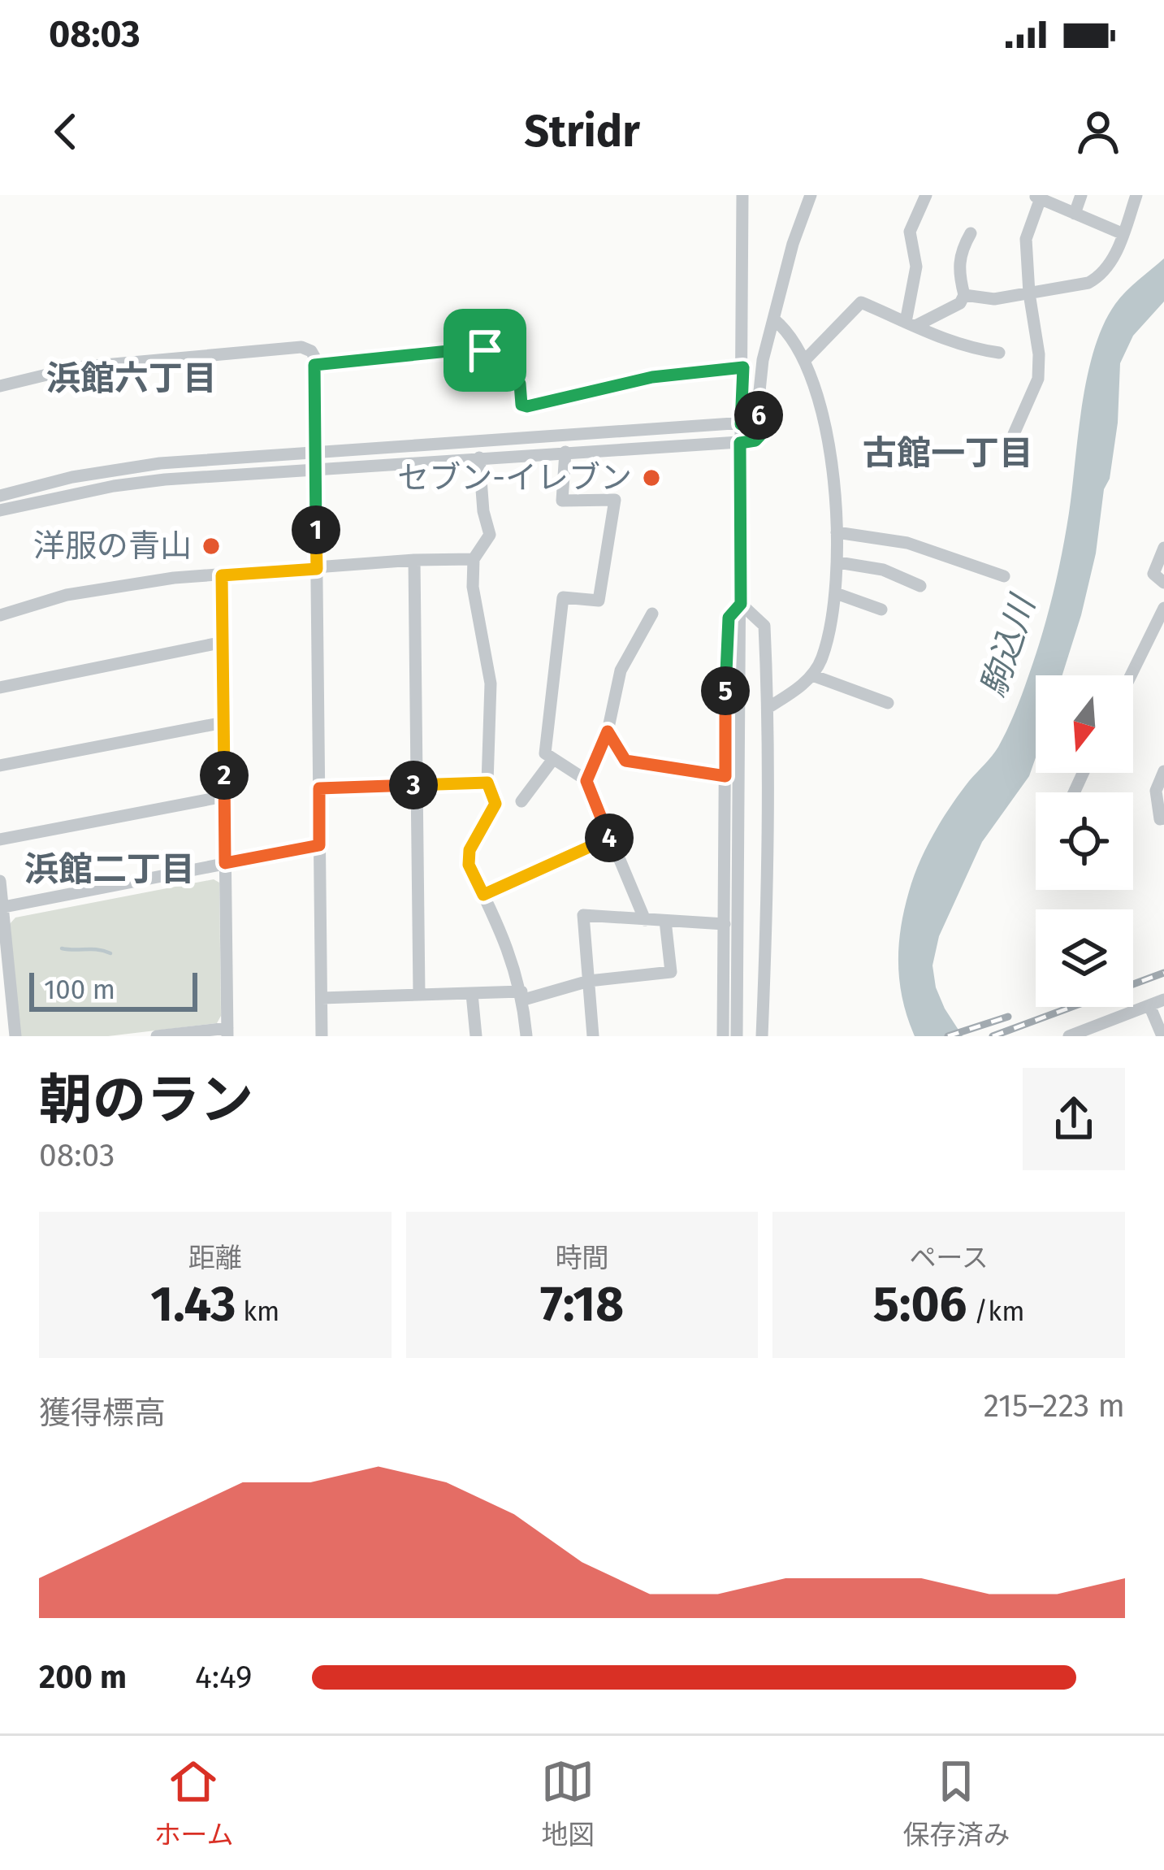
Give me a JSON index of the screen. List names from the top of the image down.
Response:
{
  "districts": ["浜館六丁目", "古館一丁目", "浜館二丁目"],
  "water": ["駒込川"],
  "places": ["セブン-イレブン", "洋服の青山"],
  "scale_bar": "100 m",
  "north": "bottom",
  "page": {
    "status": "08:03",
    "header": "Stridr",
    "pins": [
      "6",
      "1",
      "5",
      "2",
      "3",
      "4"
    ],
    "scale": "100 m",
    "heading": ["朝のラン", "08:03"],
    "stats": [
      ["距離", "1.43 km"],
      ["時間", "7:18"],
      ["ペース", "5:06 /km"]
    ],
    "chart": ["獲得標高", "215–223 m"],
    "list": [
      {
        "name": "200 m",
        "note": "4:49"
      }
    ],
    "tabs": ["ホーム", "地図", "保存済み"]
  }
}
